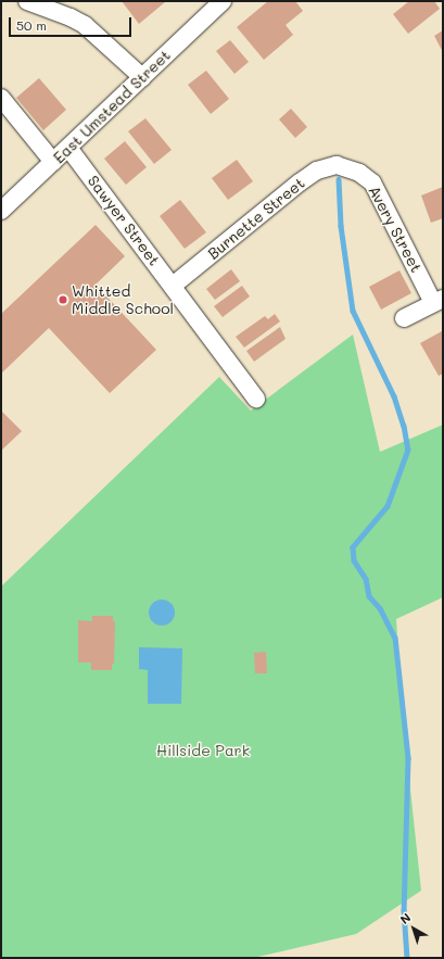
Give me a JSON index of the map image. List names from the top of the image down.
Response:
{
  "streets": {
    "street": [
      "East Umstead Street",
      "Burnette Street",
      "Sawyer Street",
      "Avery Street"
    ]
  },
  "crossings": [
    ["East Umstead Street", "Sawyer Street"],
    ["Burnette Street", "Sawyer Street"],
    ["Burnette Street", "Avery Street"]
  ],
  "parks": ["Hillside Park"],
  "places": ["Whitted Middle School"],
  "scale_bar": "50 m",
  "north": "top left"
}
